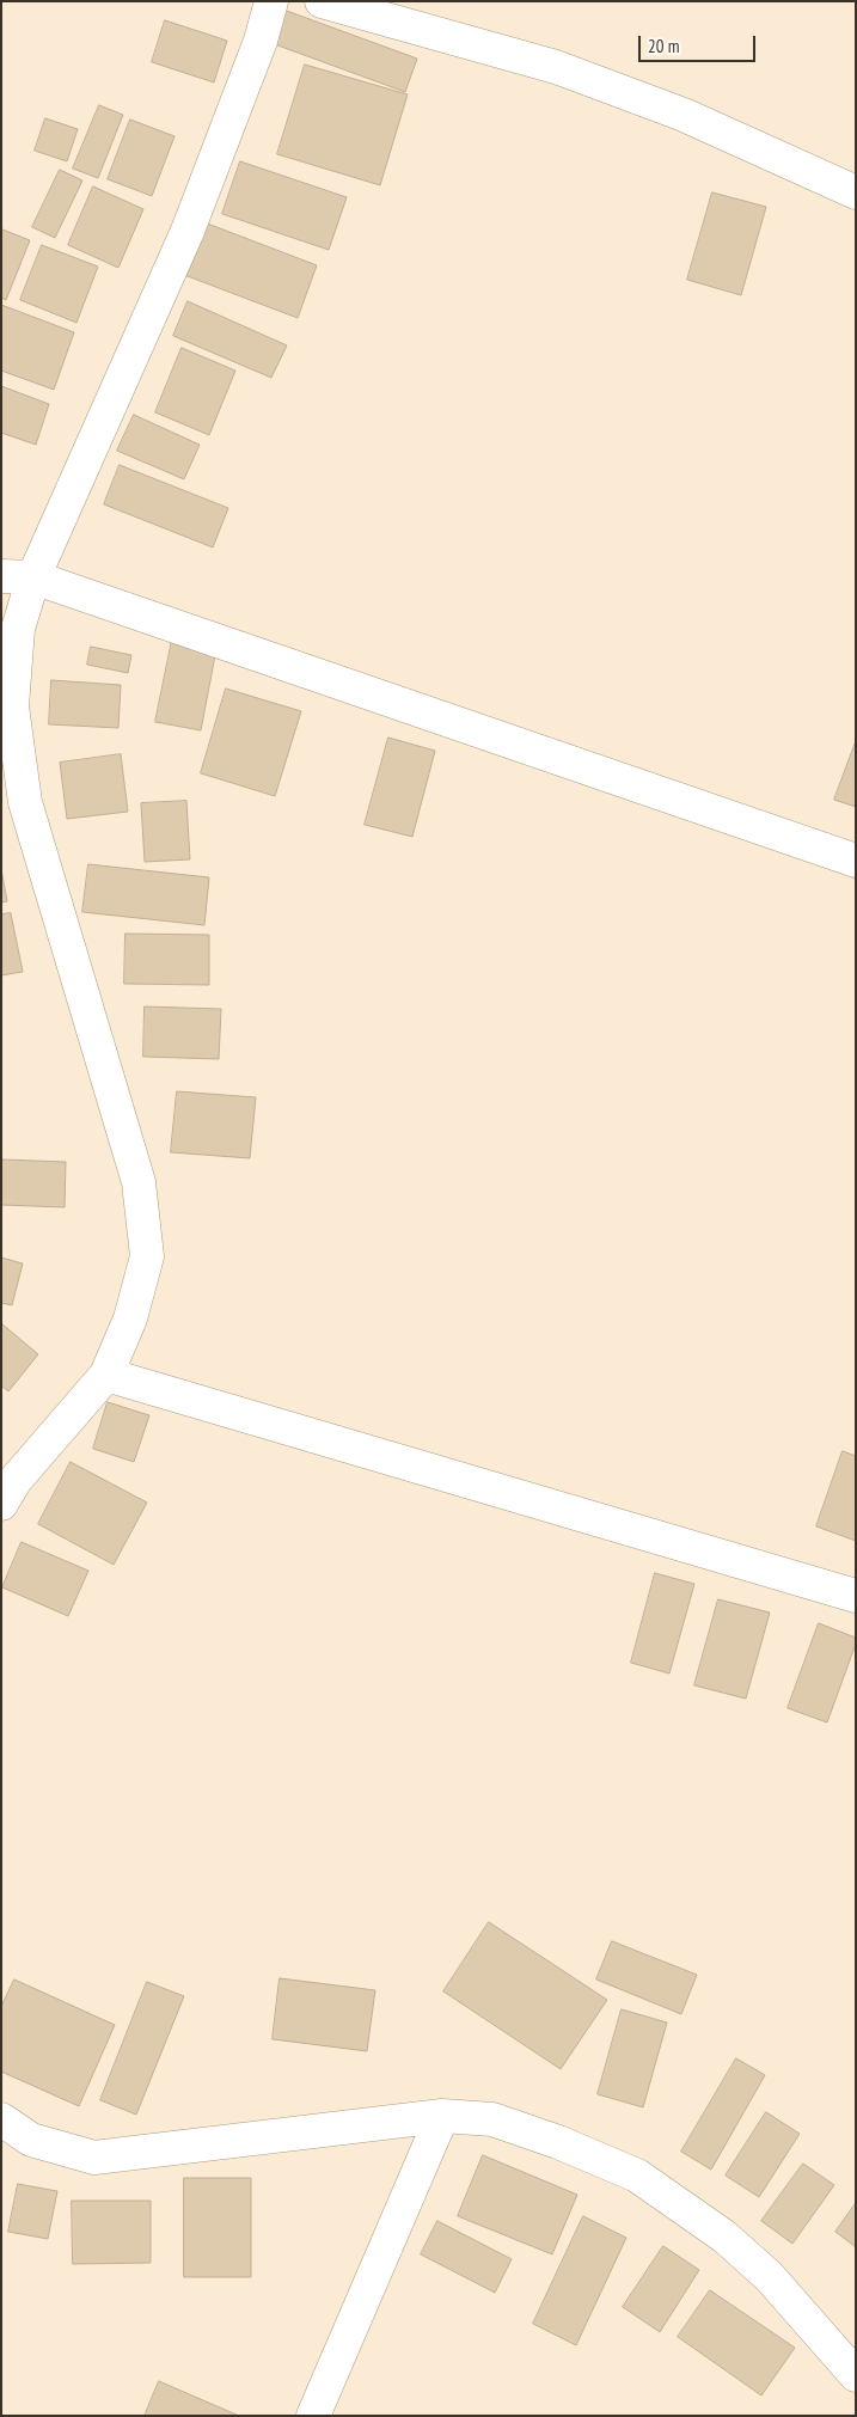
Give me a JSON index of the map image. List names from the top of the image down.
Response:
{
  "scale_bar": "20 m"
}
